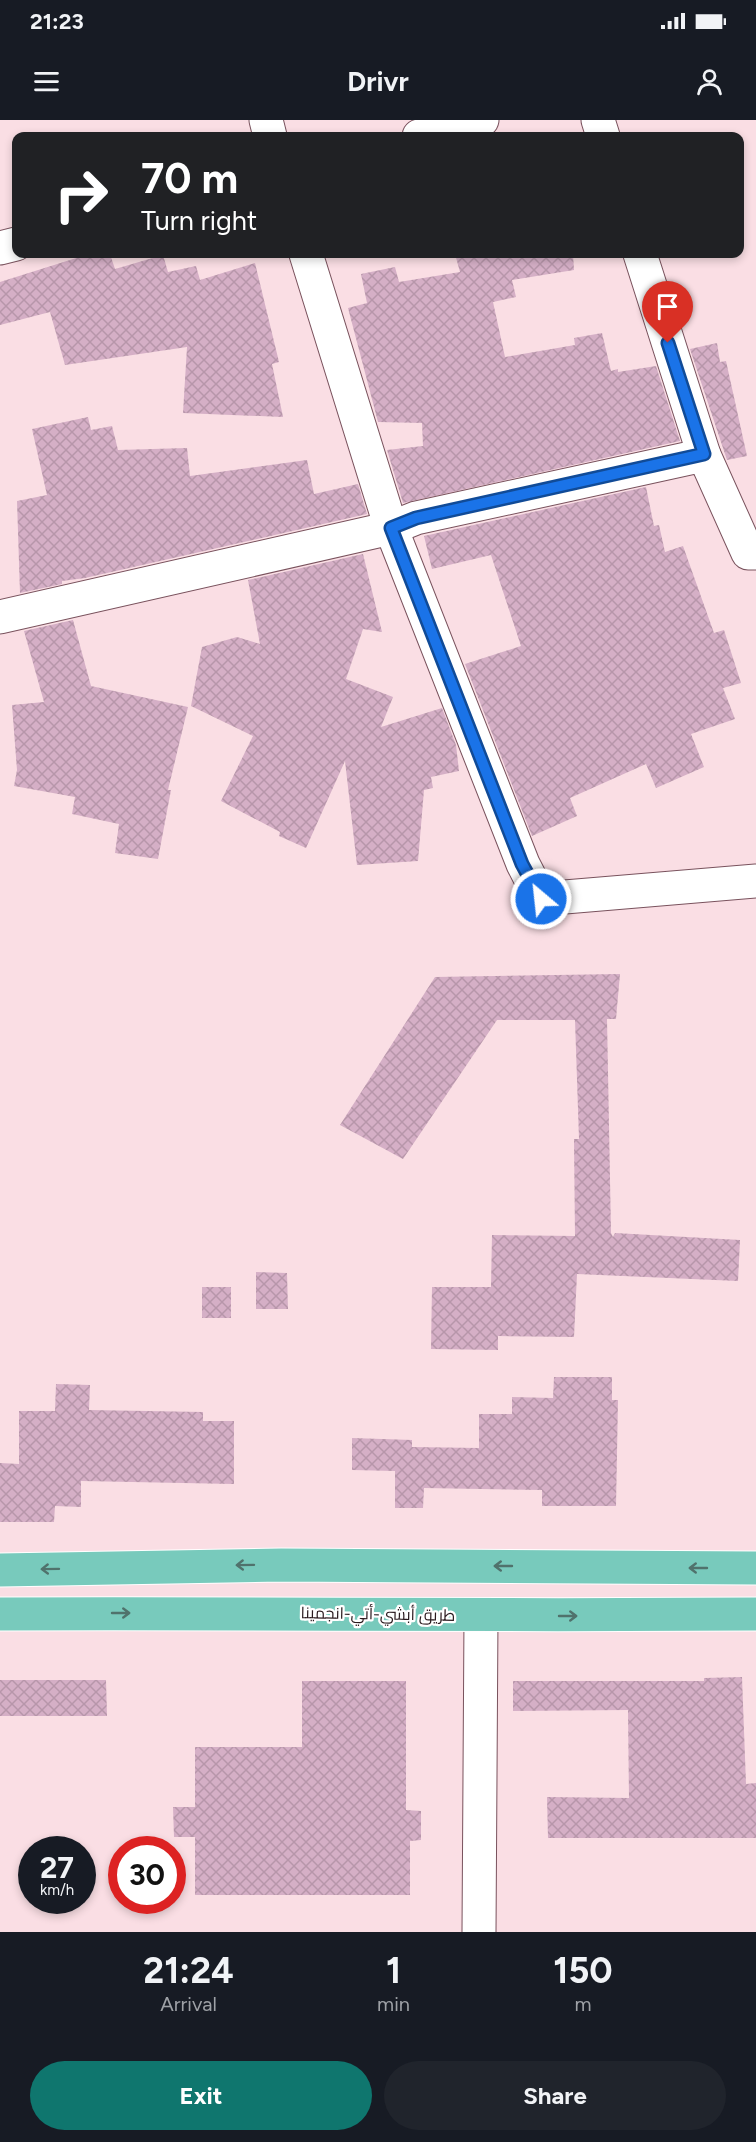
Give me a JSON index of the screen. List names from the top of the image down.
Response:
{
  "streets": {
    "highway": ["طريق أبشي-أتي-انجمينا"]
  },
  "page": {
    "status": "21:23",
    "header": "Drivr",
    "turn": ["70 m", "Turn right"],
    "speed": "27 km/h",
    "limit": "30",
    "eta": [
      "21:24",
      "Arrival",
      "1",
      "min",
      "150",
      "m"
    ],
    "buttons": ["Exit", "Share"]
  }
}
